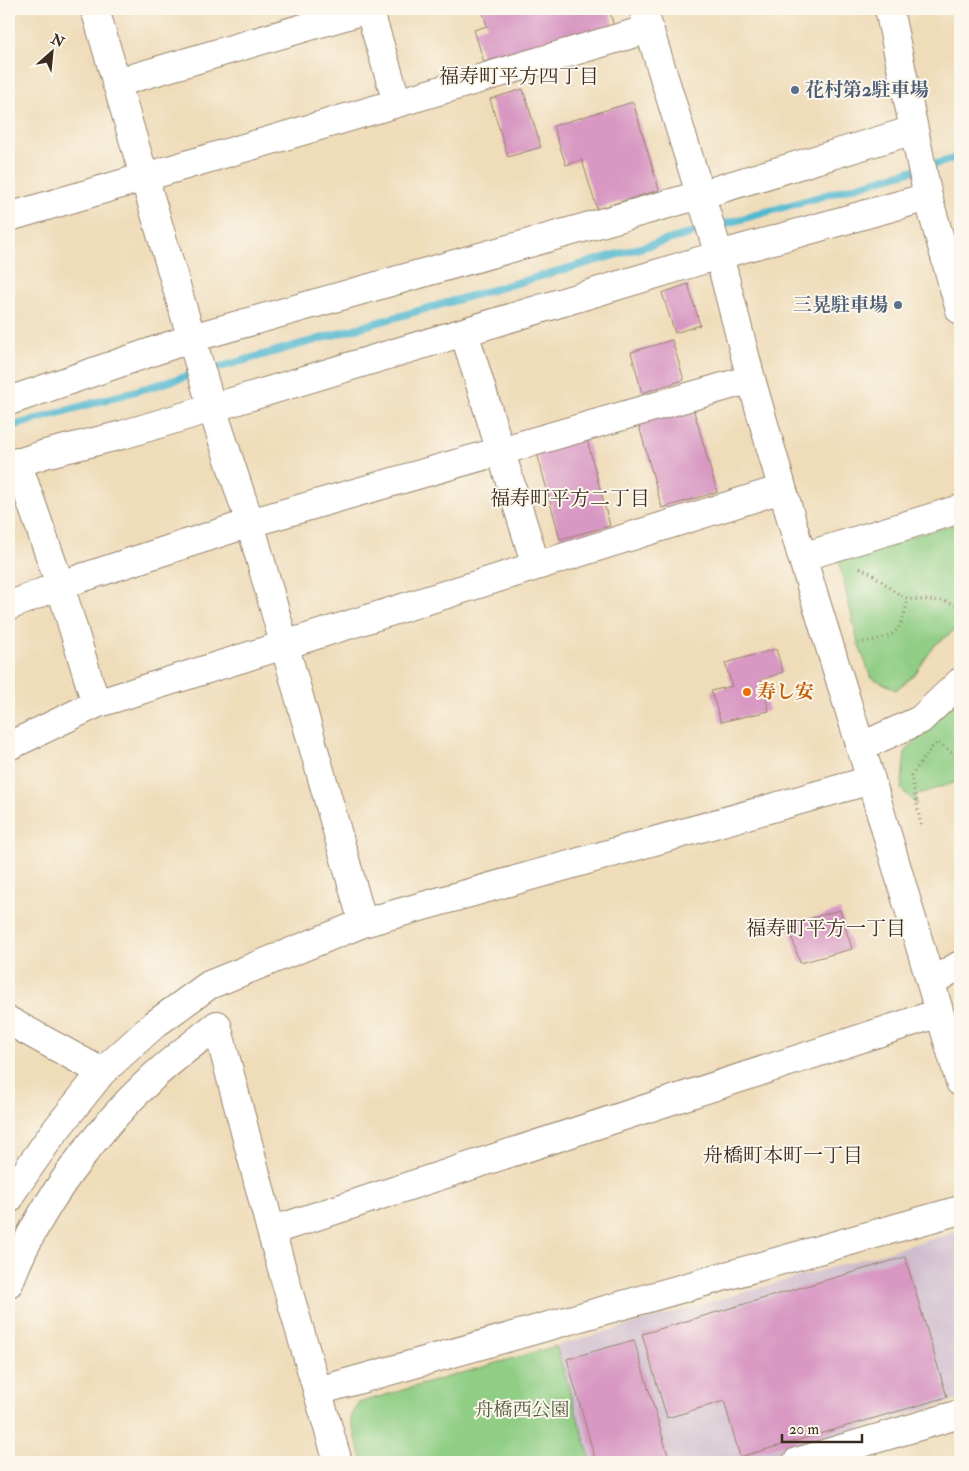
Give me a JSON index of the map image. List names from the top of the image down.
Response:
{
  "districts": [
    "福寿町平方四丁目",
    "福寿町平方二丁目",
    "福寿町平方一丁目",
    "舟橋町本町一丁目"
  ],
  "parks": ["舟橋西公園"],
  "places": ["花村第2駐車場", "三晃駐車場", "寿し安"],
  "scale_bar": "20 m",
  "north": "top right"
}
